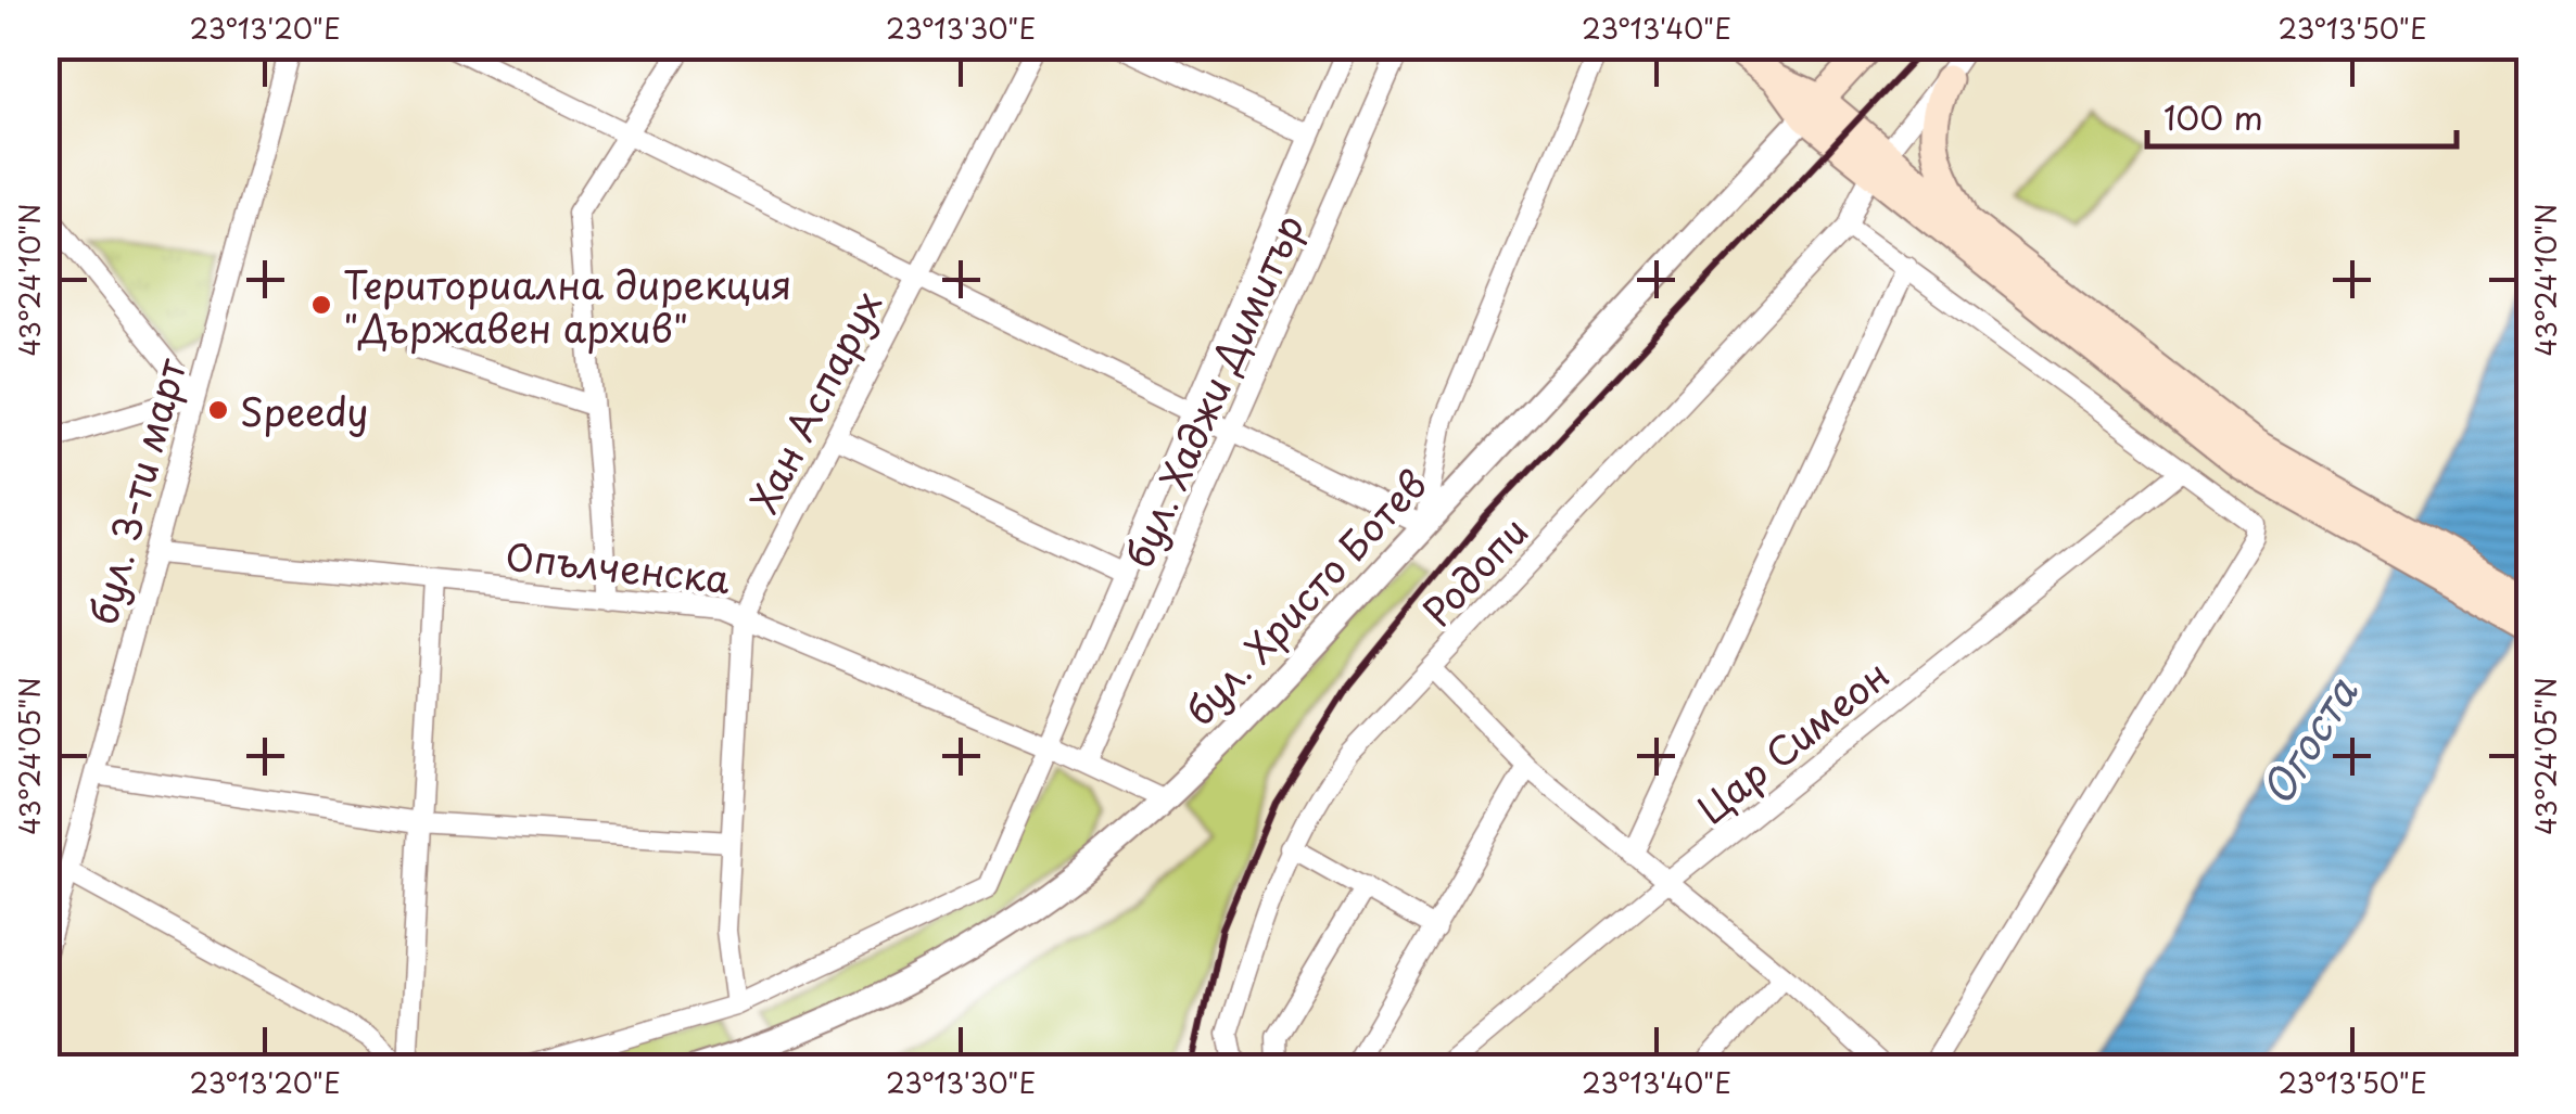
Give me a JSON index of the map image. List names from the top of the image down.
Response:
{
  "streets": {
    "main road": ["бул. Христо Ботев"],
    "street": [
      "бул. Хаджи Димитър",
      "Хан Аспарух",
      "бул. 3-ти март",
      "Опълченска",
      "Родопи",
      "Цар Симеон"
    ]
  },
  "crossings": [
    ["бул. Хаджи Димитър", "Хан Аспарух"],
    ["бул. Хаджи Димитър", "Опълченска"],
    ["Хан Аспарух", "Опълченска"],
    ["бул. 3-ти март", "Опълченска"],
    ["Опълченска", "бул. Христо Ботев"]
  ],
  "water": ["Огоста"],
  "places": ["Териториална дирекция \"Държавен архив\"", "Speedy"],
  "scale_bar": "100 m",
  "coordinates": [
    "23°13'20\"E",
    "23°13'30\"E",
    "23°13'40\"E",
    "23°13'50\"E",
    "43°24'10\"N",
    "43°24'05\"N"
  ]
}
